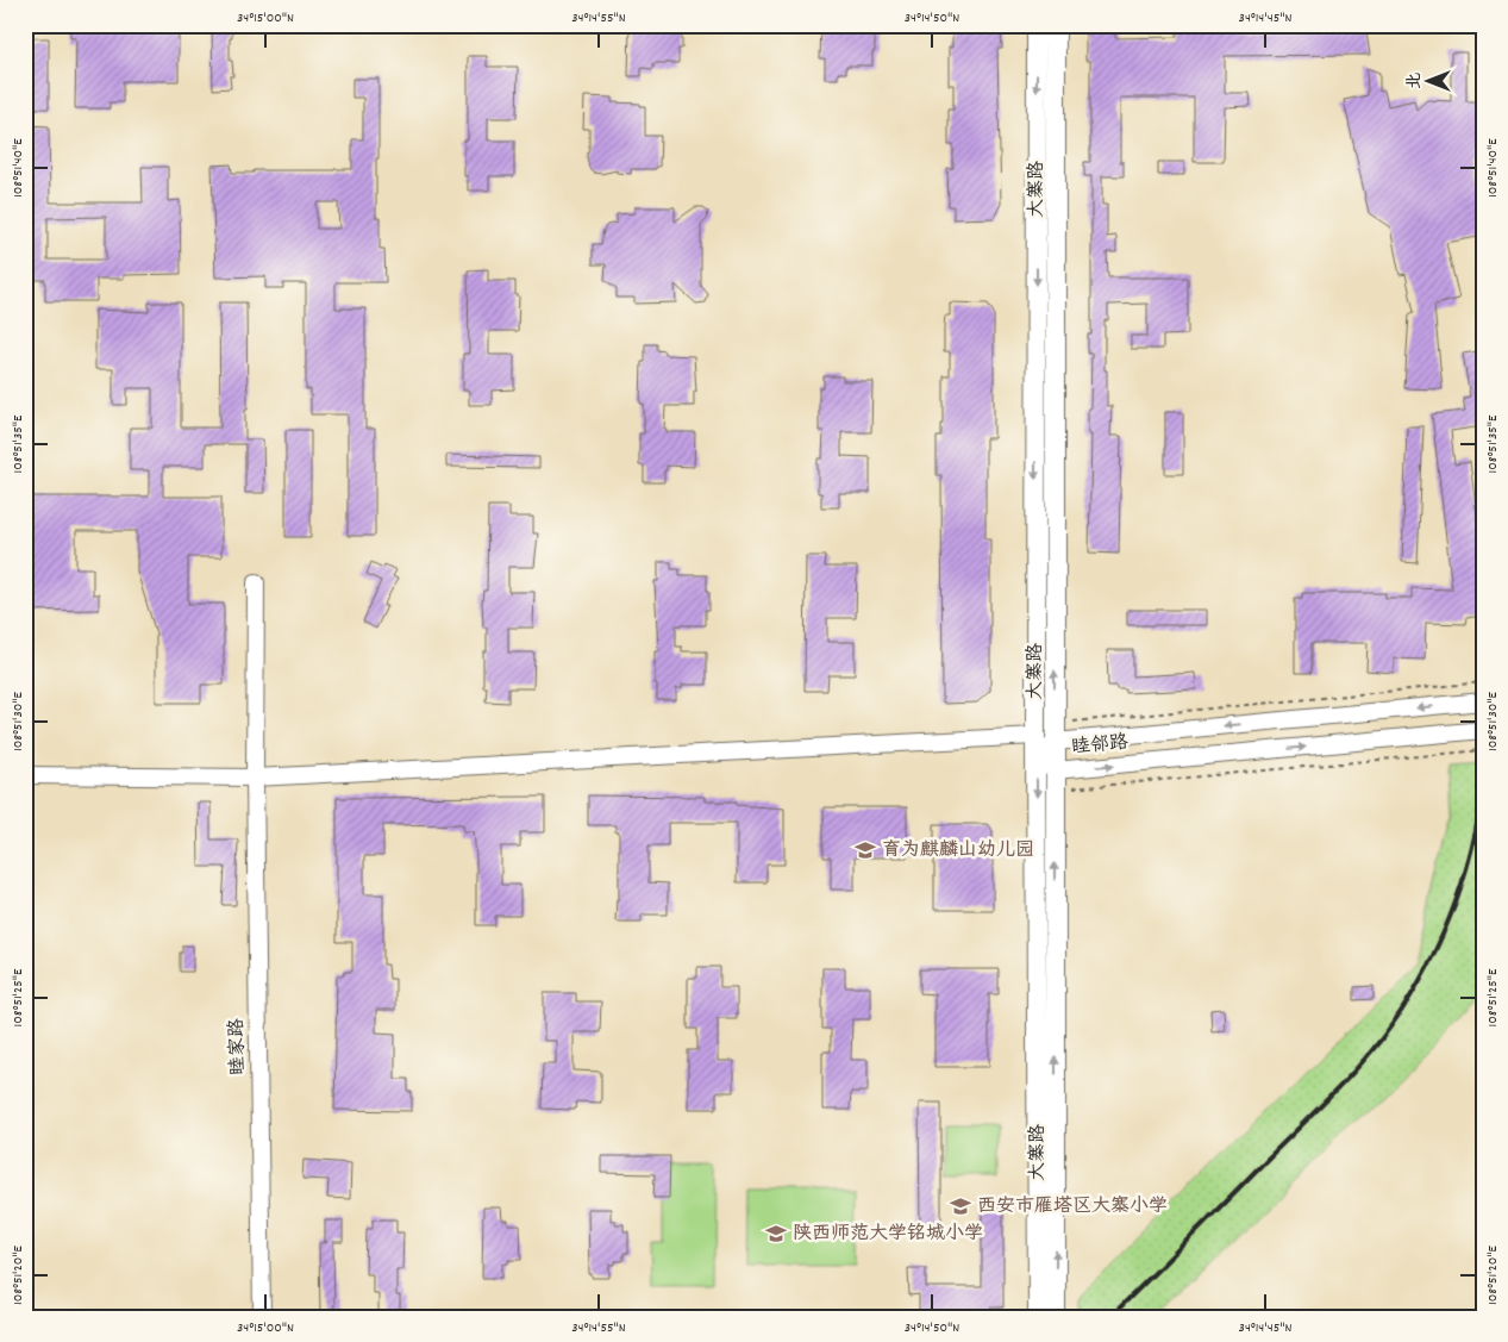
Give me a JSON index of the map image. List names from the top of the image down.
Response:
{
  "streets": {
    "main road": ["大寨路"],
    "street": ["睦邻路", "睦家路"]
  },
  "crossings": [
    ["大寨路", "睦邻路"]
  ],
  "places": {
    "school or university": ["育为麒麟山幼儿园", "西安市雁塔区大寨小学", "陕西师范大学铭城小学"]
  },
  "north": "left",
  "coordinates": [
    "34°15'00\"N",
    "34°14'55\"N",
    "34°14'50\"N",
    "34°14'45\"N",
    "108°51'40\"E",
    "108°51'35\"E",
    "108°51'30\"E",
    "108°51'25\"E",
    "108°51'20\"E"
  ]
}
